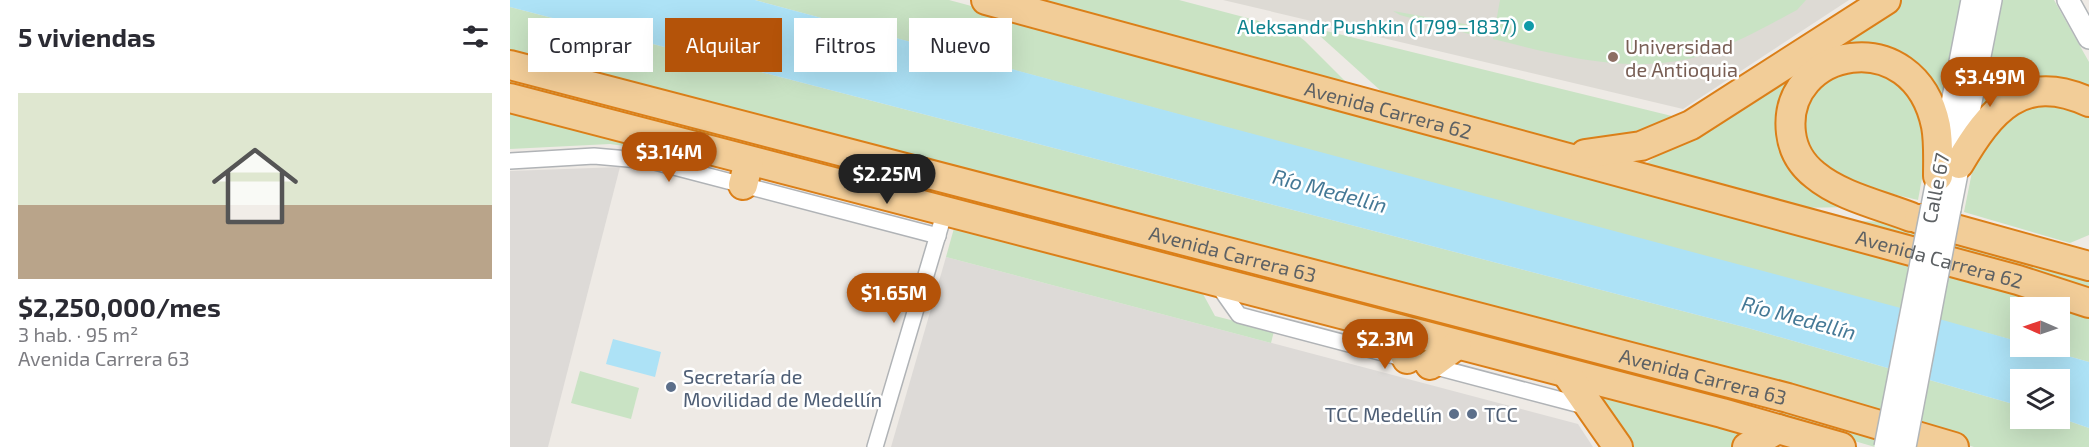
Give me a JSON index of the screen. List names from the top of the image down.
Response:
{
  "streets": {
    "highway": ["Avenida Carrera 62", "Avenida Carrera 63"],
    "main road": ["Calle 67"]
  },
  "crossings": [
    ["Avenida Carrera 62", "Calle 67"]
  ],
  "water": ["Río Medellín"],
  "places": [
    "Aleksandr Pushkin (1799–1837)",
    "Universidad de Antioquia",
    "Secretaría de Movilidad de Medellín",
    "TCC Medellín",
    "TCC"
  ],
  "north": "left",
  "page": {
    "heading": "5 viviendas",
    "chip": [
      "Comprar",
      "Alquilar",
      "Filtros",
      "Nuevo"
    ],
    "price": [
      "$3.49M",
      "$3.14M",
      "$2.25M",
      "$1.65M",
      "$2.3M"
    ],
    "list": [
      {
        "name": "$2,250,000/mes",
        "note": "3 hab. · 95 m² · Avenida Carrera 63"
      }
    ]
  }
}
